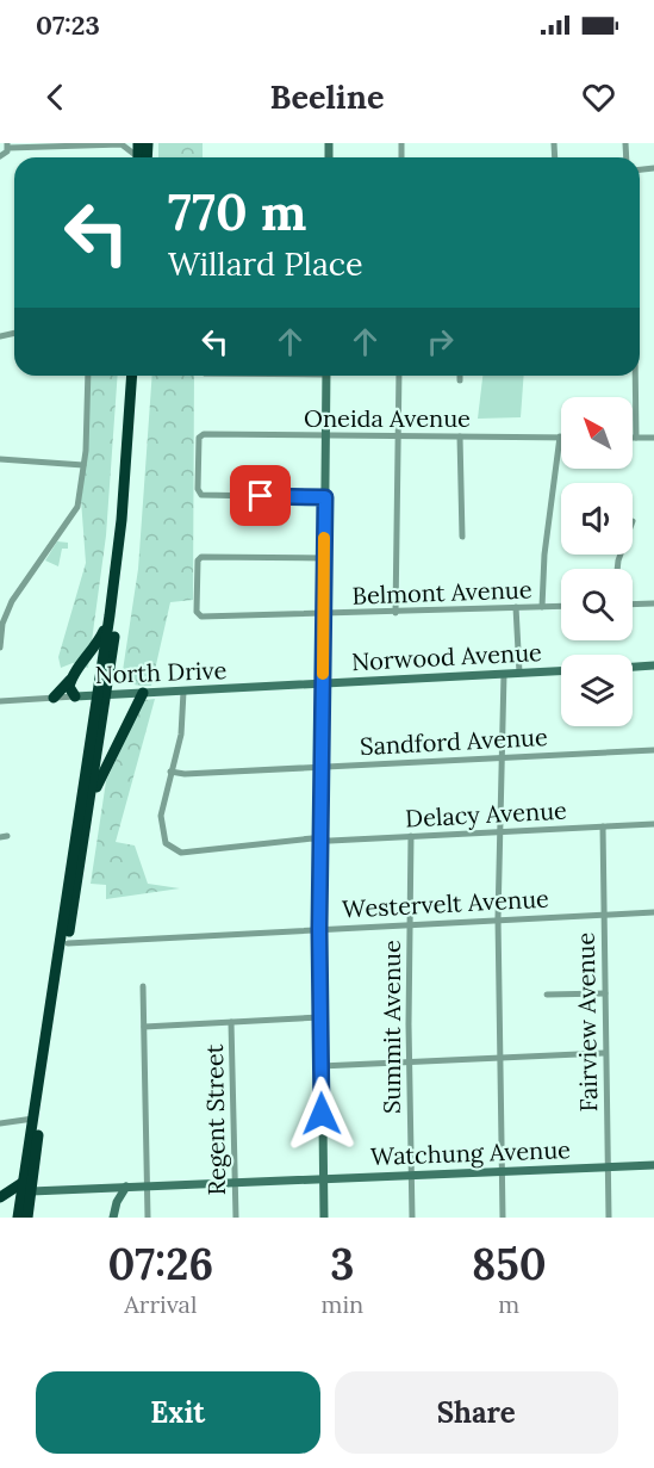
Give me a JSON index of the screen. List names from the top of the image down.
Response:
{
  "streets": {
    "street": [
      "Oneida Avenue",
      "Belmont Avenue",
      "Norwood Avenue",
      "North Drive",
      "Sandford Avenue",
      "Delacy Avenue",
      "Westervelt Avenue",
      "Fairview Avenue",
      "Summit Avenue",
      "Regent Street",
      "Watchung Avenue"
    ]
  },
  "crossings": [
    ["Norwood Avenue", "North Drive"],
    ["Sandford Avenue", "Delacy Avenue"],
    ["Delacy Avenue", "Fairview Avenue"],
    ["Delacy Avenue", "Summit Avenue"],
    ["Westervelt Avenue", "Fairview Avenue"],
    ["Westervelt Avenue", "Summit Avenue"],
    ["Fairview Avenue", "Watchung Avenue"],
    ["Summit Avenue", "Watchung Avenue"],
    ["Regent Street", "Watchung Avenue"]
  ],
  "north": "top left",
  "page": {
    "status": "07:23",
    "header": "Beeline",
    "turn": ["770 m", "Willard Place"],
    "eta": [
      "07:26",
      "Arrival",
      "3",
      "min",
      "850",
      "m"
    ],
    "buttons": ["Exit", "Share"]
  }
}
